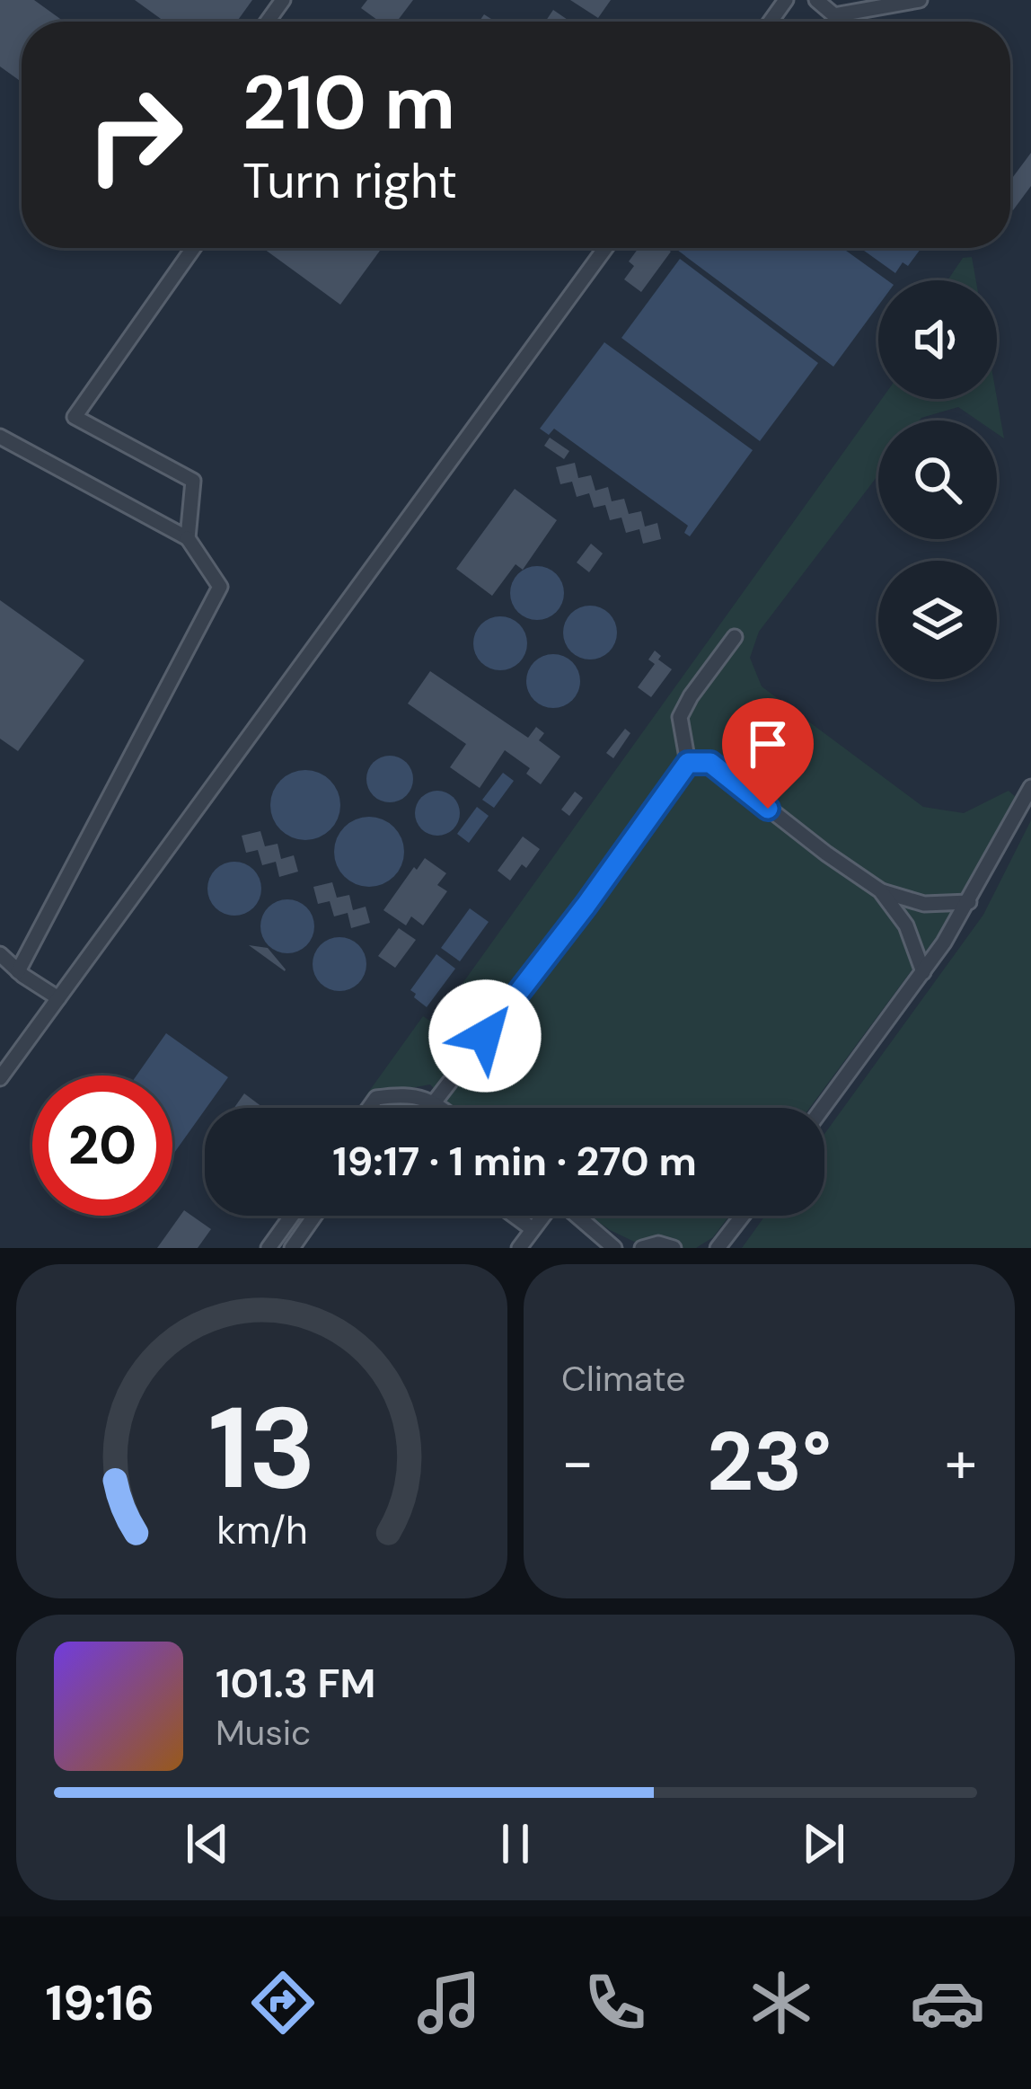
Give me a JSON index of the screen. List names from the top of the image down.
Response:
{
  "page": {
    "turn": ["210 m", "Turn right"],
    "limit": "20",
    "trip": "19:17 · 1 min · 270 m",
    "tile": "Climate",
    "heat": ["−", "23°", "+"],
    "song": ["101.3 FM", "Music"],
    "tabs": "19:16",
    "gauge": ["13", "km/h"]
  }
}
